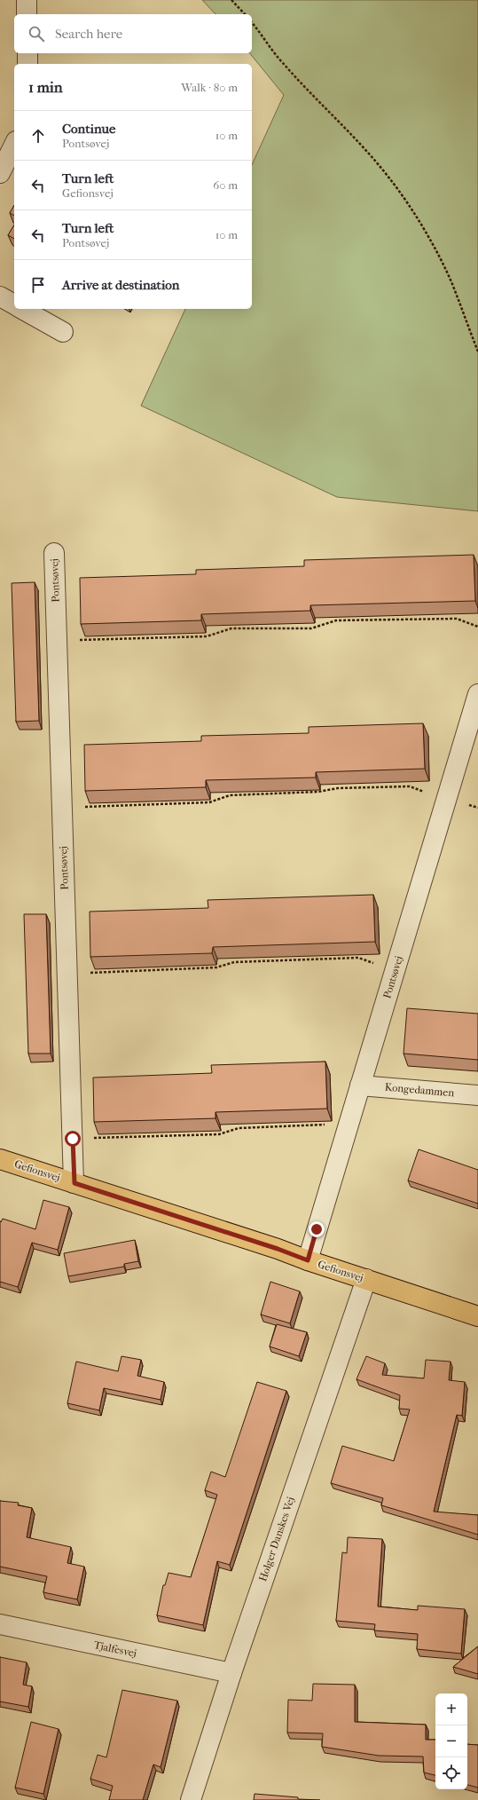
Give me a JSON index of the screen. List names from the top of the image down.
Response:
{
  "streets": {
    "main road": ["Gefionsvej"],
    "street": [
      "Pontsøvej",
      "Kongedammen",
      "Holger Danskes Vej",
      "Tjalfesvej"
    ]
  },
  "crossings": [
    ["Pontsøvej", "Kongedammen"],
    ["Pontsøvej", "Gefionsvej"],
    ["Gefionsvej", "Holger Danskes Vej"],
    ["Holger Danskes Vej", "Tjalfesvej"]
  ],
  "page": {
    "search": "Search here",
    "heading": ["1 min", "Walk · 80 m"],
    "list": [
      ["Continue", "Pontsøvej", "10 m"],
      ["Turn left", "Gefionsvej", "60 m"],
      ["Turn left", "Pontsøvej", "10 m"],
      "Arrive at destination"
    ],
    "map_buttons": ["+", "−"]
  }
}
